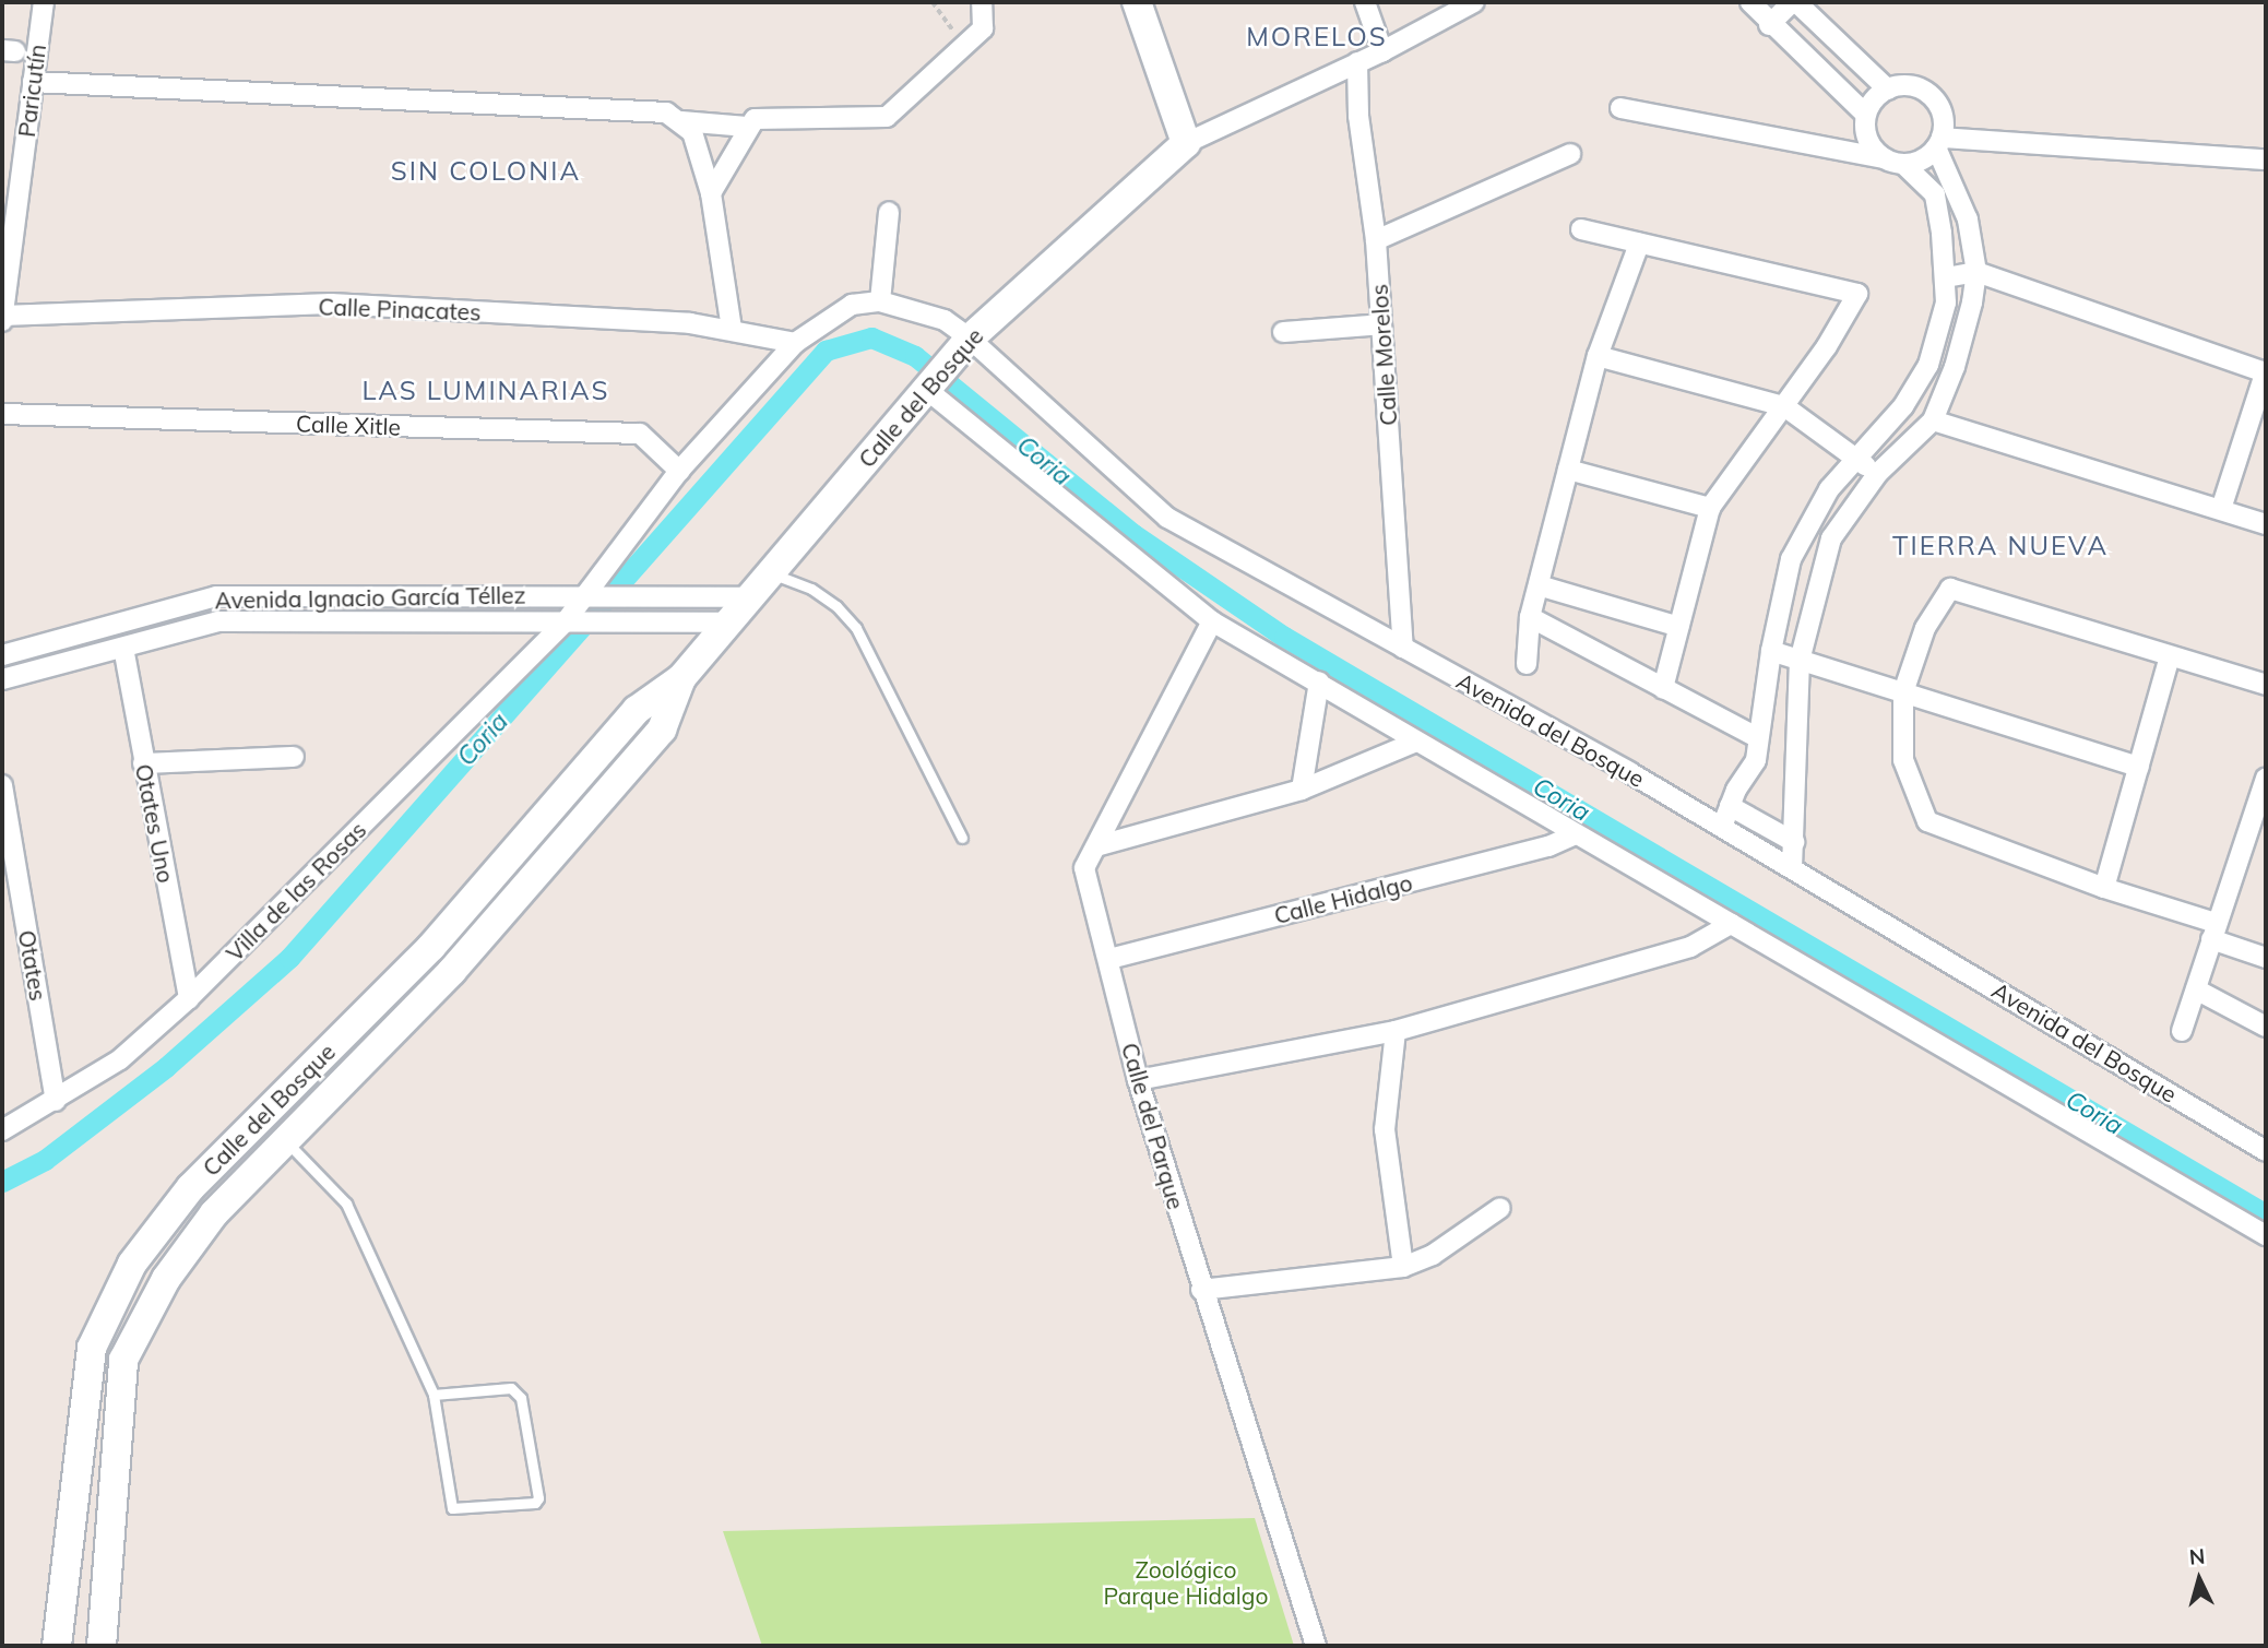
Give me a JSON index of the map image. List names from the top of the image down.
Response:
{
  "streets": {
    "street": [
      "Paricutín",
      "Calle Pinacates",
      "Calle Morelos",
      "Calle del Bosque",
      "Calle Xitle",
      "Avenida Ignacio García Téllez",
      "Avenida del Bosque",
      "Otates Uno",
      "Villa de las Rosas",
      "Calle Hidalgo",
      "Otates",
      "Calle del Parque"
    ]
  },
  "crossings": [
    ["Paricutín", "Calle Pinacates"],
    ["Calle Pinacates", "Villa de las Rosas"],
    ["Calle Morelos", "Avenida del Bosque"],
    ["Calle del Bosque", "Avenida Ignacio García Téllez"],
    ["Calle del Bosque", "Avenida del Bosque"],
    ["Calle Xitle", "Villa de las Rosas"],
    ["Avenida Ignacio García Téllez", "Otates Uno"],
    ["Avenida Ignacio García Téllez", "Villa de las Rosas"],
    ["Avenida del Bosque", "Villa de las Rosas"],
    ["Otates Uno", "Villa de las Rosas"],
    ["Villa de las Rosas", "Otates"],
    ["Calle Hidalgo", "Calle del Parque"]
  ],
  "districts": [
    "MORELOS",
    "SIN COLONIA",
    "LAS LUMINARIAS",
    "TIERRA NUEVA"
  ],
  "water": ["Coria"],
  "parks": ["Zoológico Parque Hidalgo"],
  "north": "top"
}
